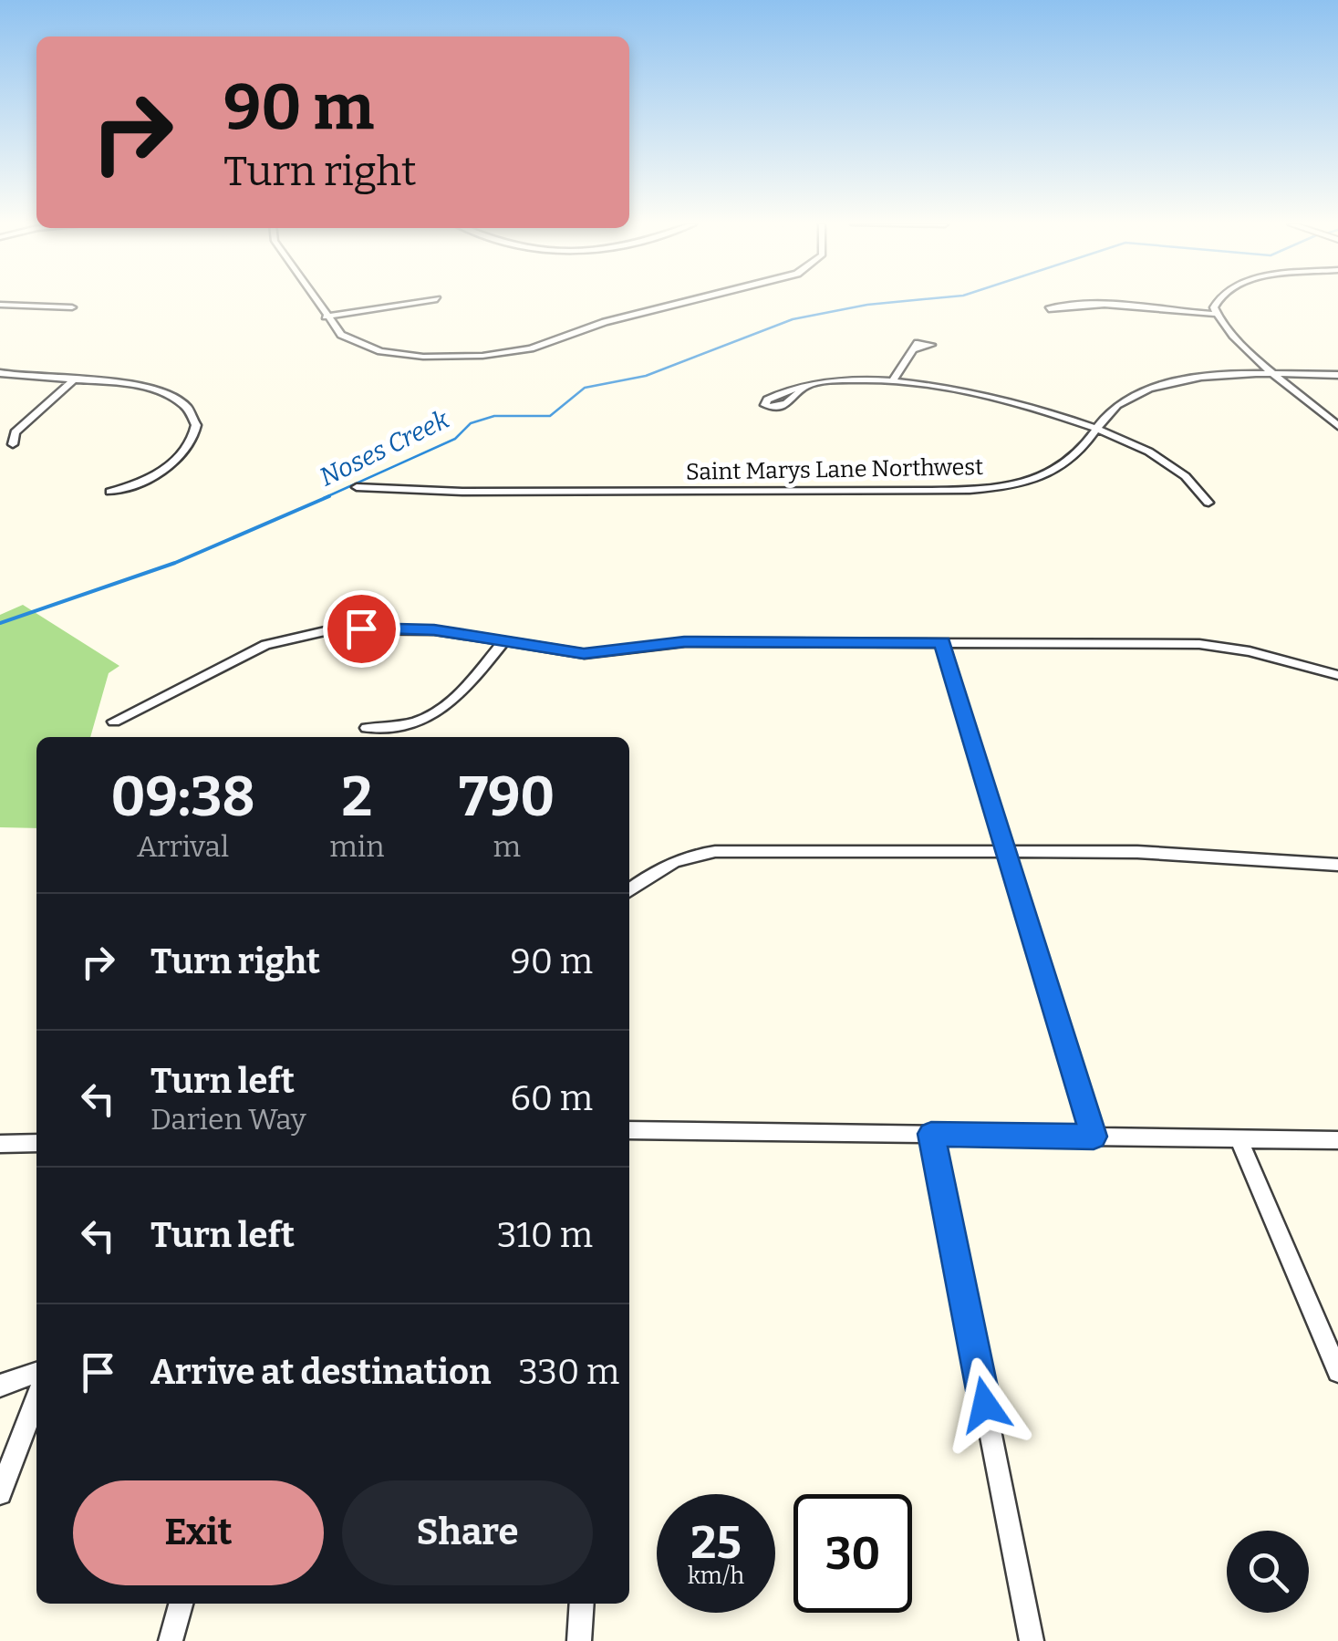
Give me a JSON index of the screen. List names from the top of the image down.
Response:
{
  "streets": {
    "street": ["Saint Marys Lane Northwest"]
  },
  "water": ["Noses Creek"],
  "page": {
    "turn": ["90 m", "Turn right"],
    "eta": [
      "09:38",
      "Arrival",
      "2",
      "min",
      "790",
      "m"
    ],
    "list": [
      {
        "name": "Turn right",
        "value": "90 m"
      },
      {
        "name": "Turn left",
        "note": "Darien Way",
        "value": "60 m"
      },
      {
        "name": "Turn left",
        "value": "310 m"
      },
      {
        "name": "Arrive at destination",
        "value": "330 m"
      }
    ],
    "buttons": ["Exit", "Share"],
    "speed": "25 km/h",
    "limit": "30"
  }
}
